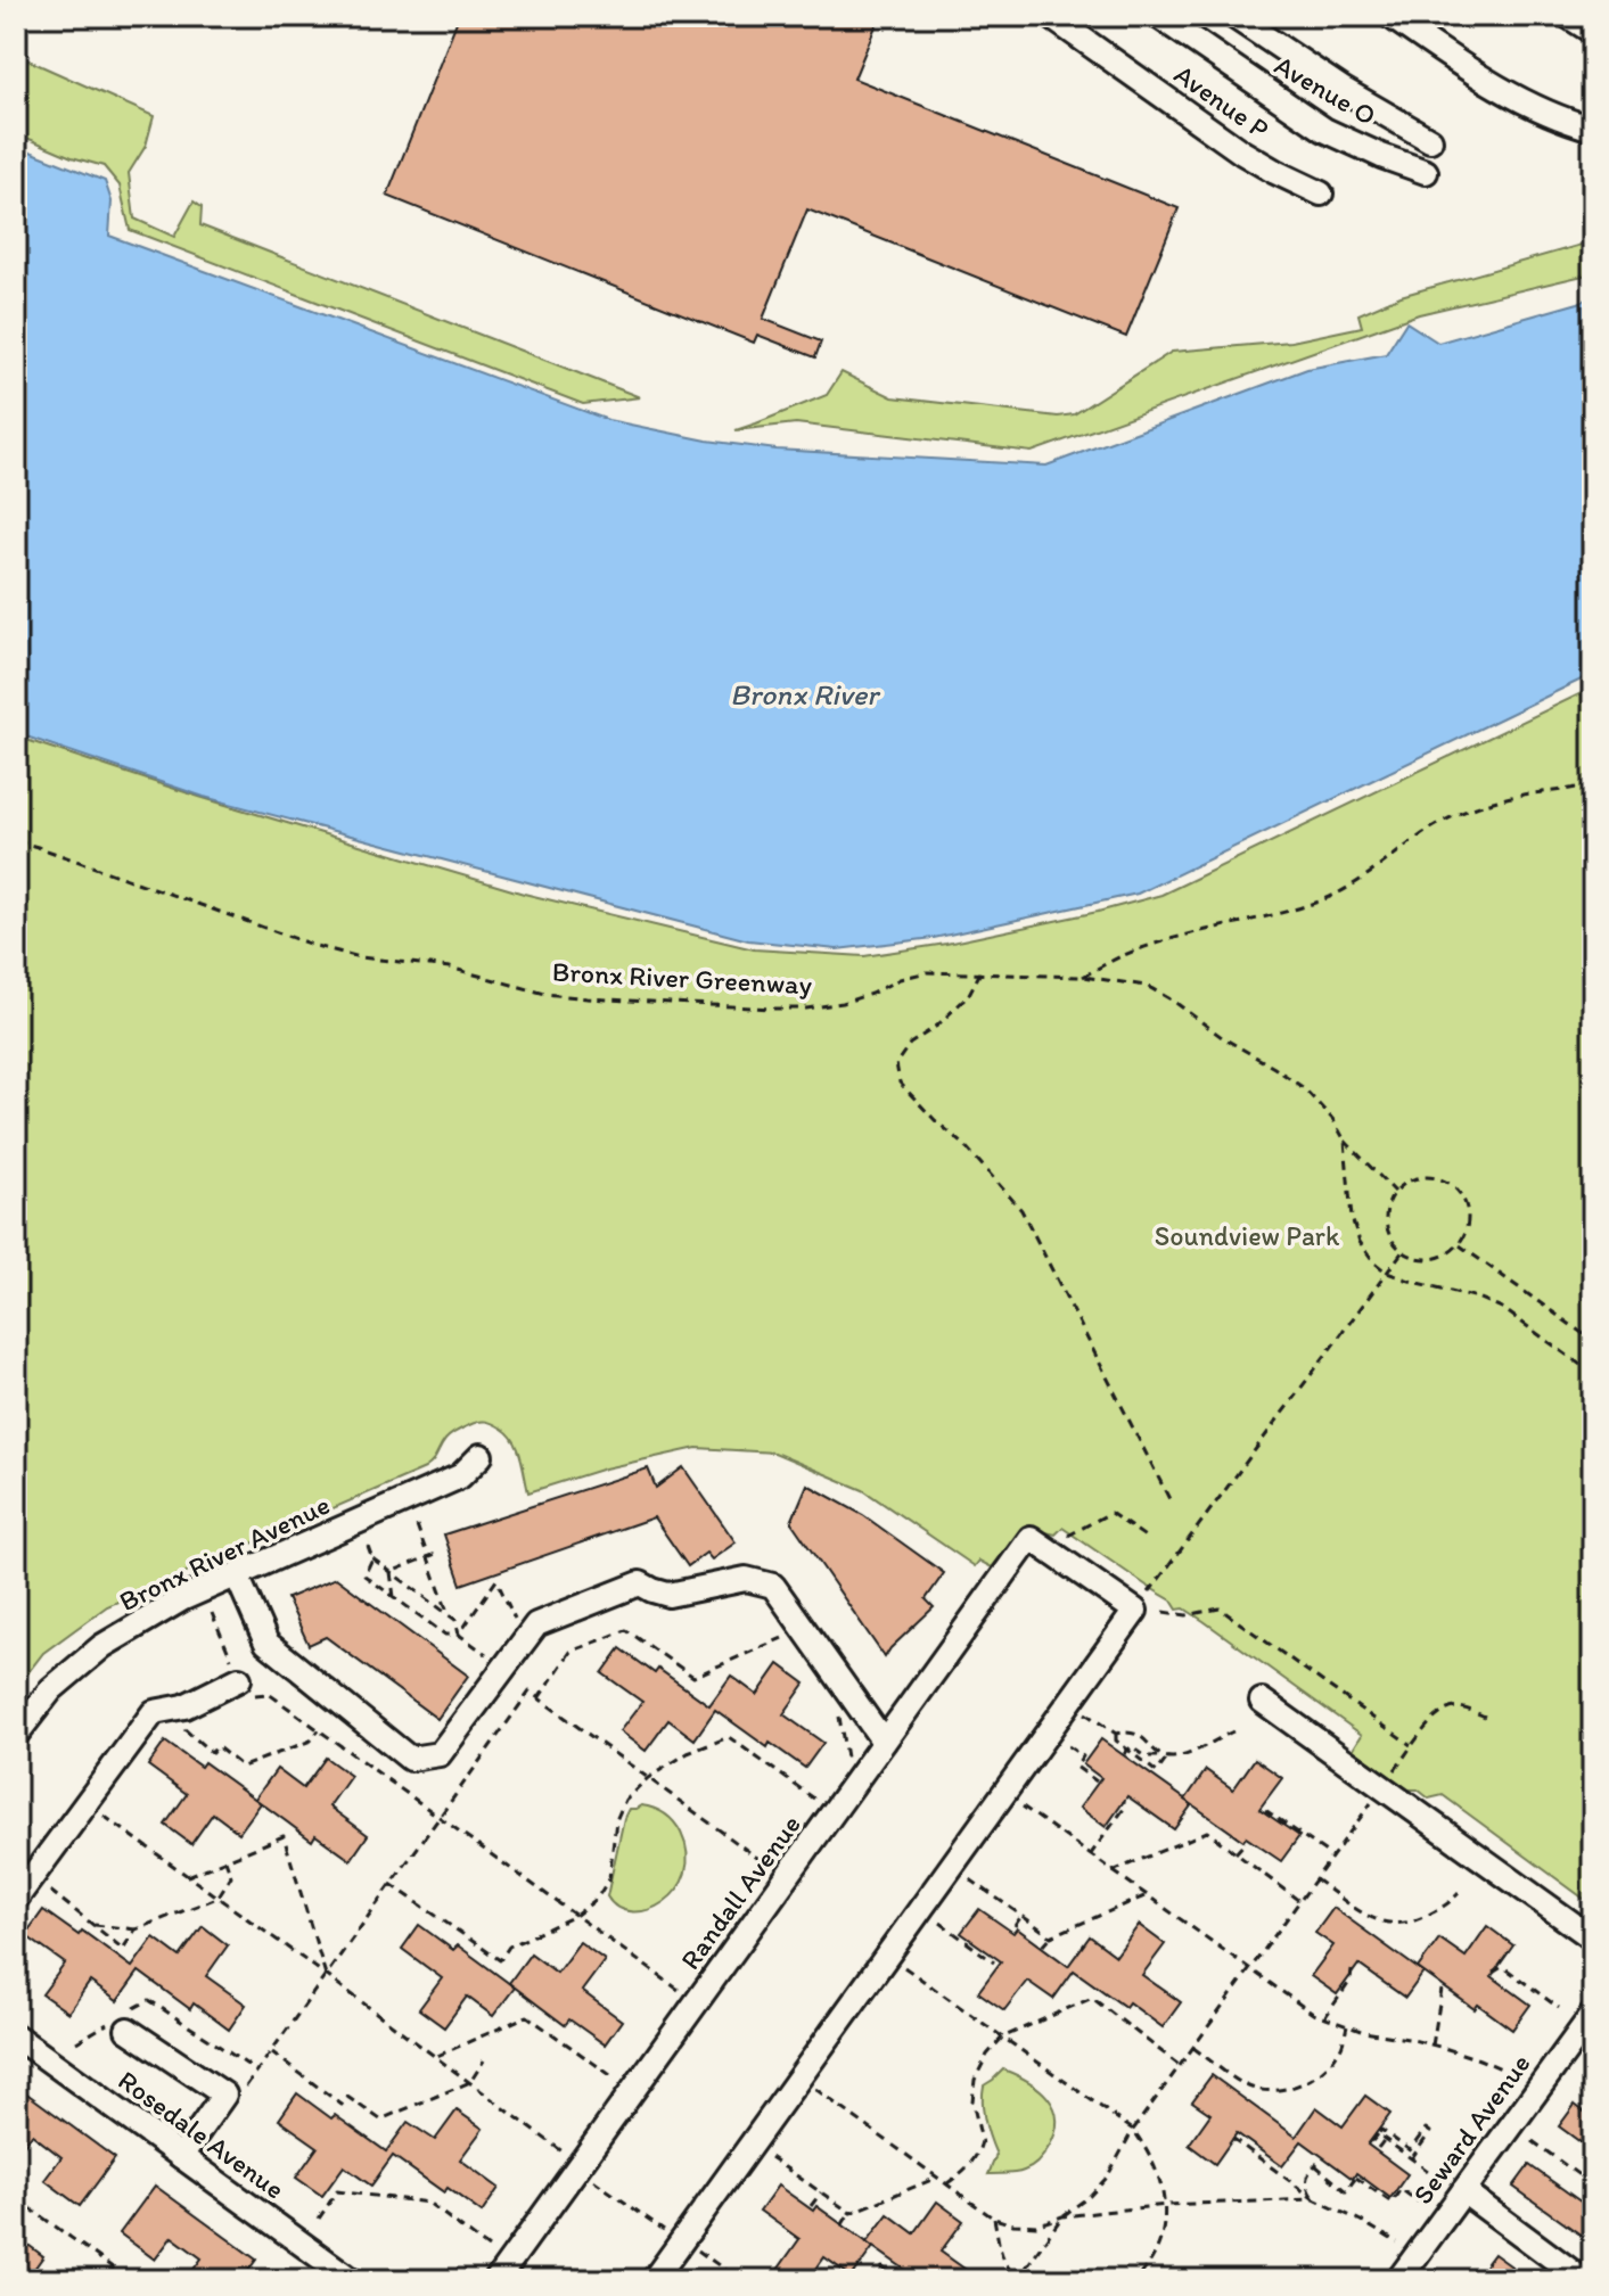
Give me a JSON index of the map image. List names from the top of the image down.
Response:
{
  "streets": {
    "street": [
      "Avenue O",
      "Avenue P",
      "Bronx River Avenue",
      "Randall Avenue",
      "Seward Avenue",
      "Rosedale Avenue"
    ],
    "path": ["Bronx River Greenway"]
  },
  "water": ["Bronx River"],
  "parks": ["Soundview Park"]
}
